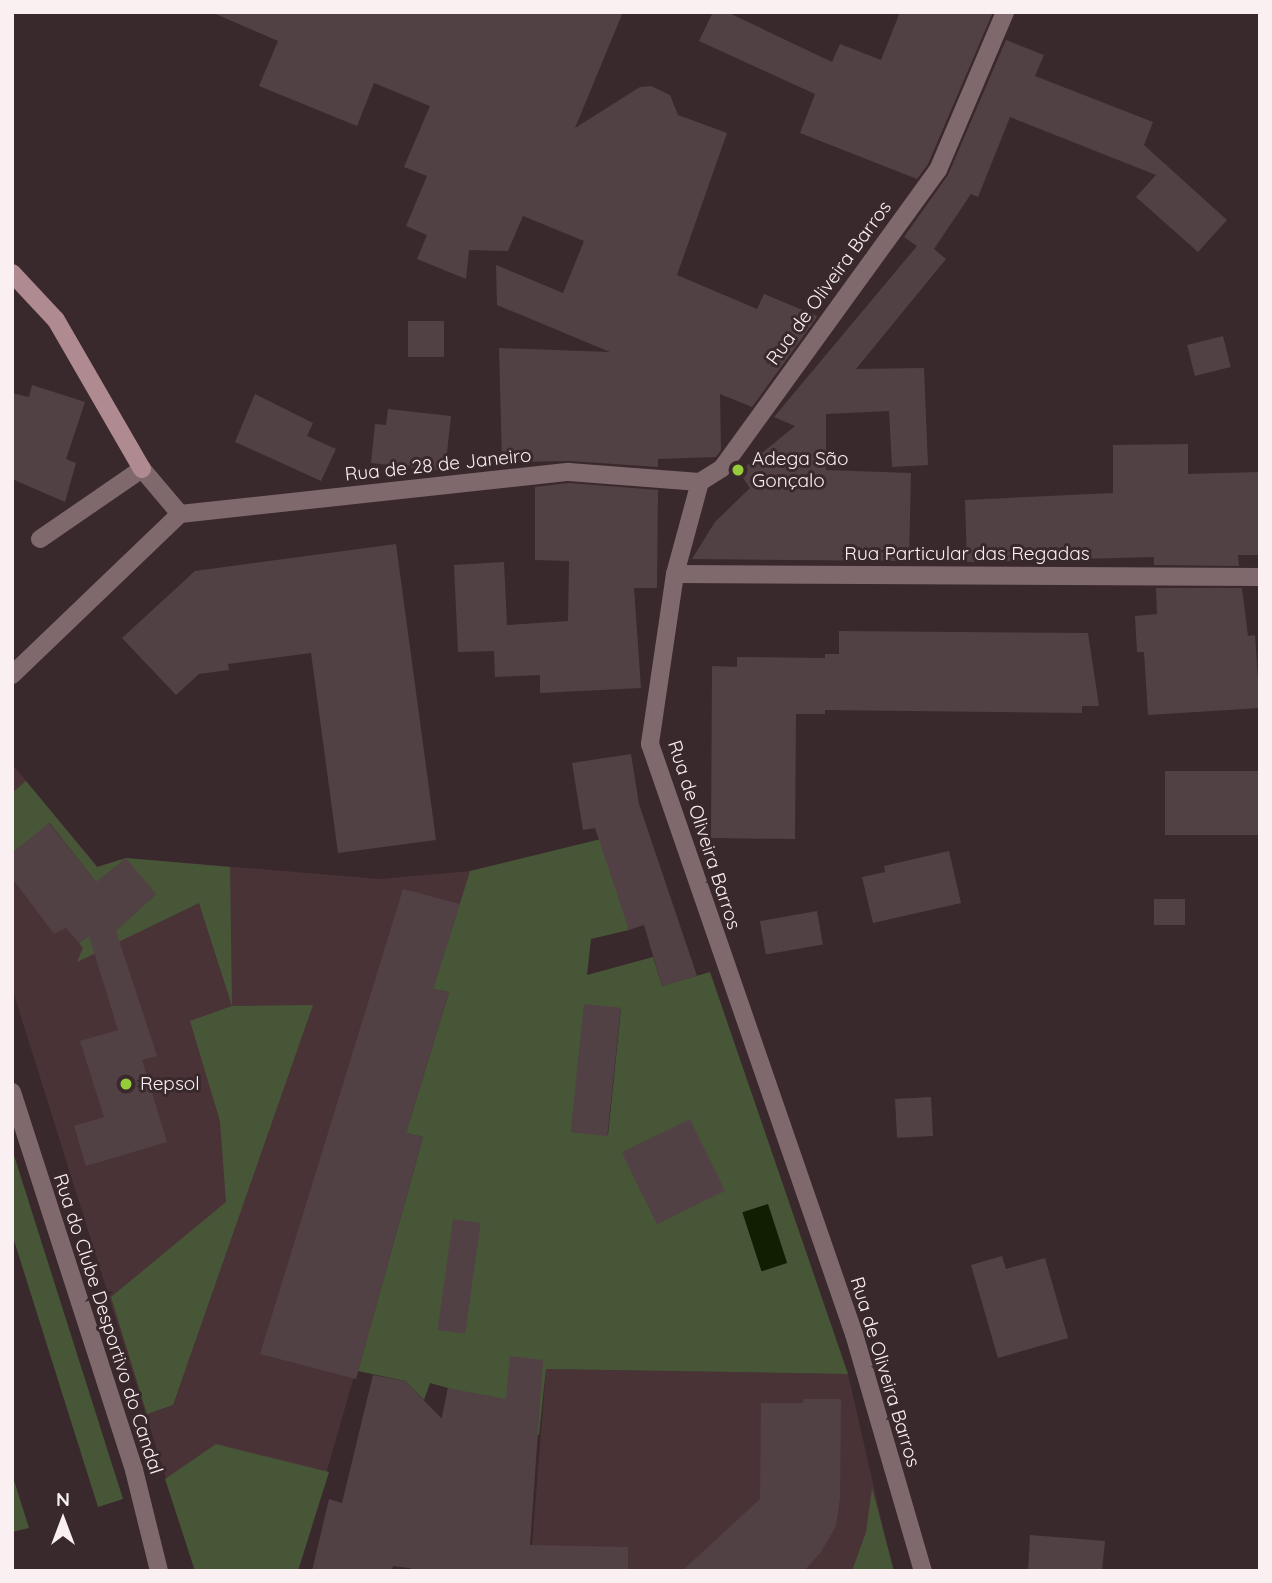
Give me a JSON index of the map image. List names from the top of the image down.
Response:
{
  "streets": {
    "street": [
      "Rua de Oliveira Barros",
      "Rua de 28 de Janeiro",
      "Rua Particular das Regadas",
      "Rua do Clube Desportivo do Candal"
    ]
  },
  "crossings": [
    ["Rua de Oliveira Barros", "Rua de 28 de Janeiro"],
    ["Rua de Oliveira Barros", "Rua Particular das Regadas"]
  ],
  "places": ["Adega São Gonçalo", "Repsol"],
  "north": "top"
}
